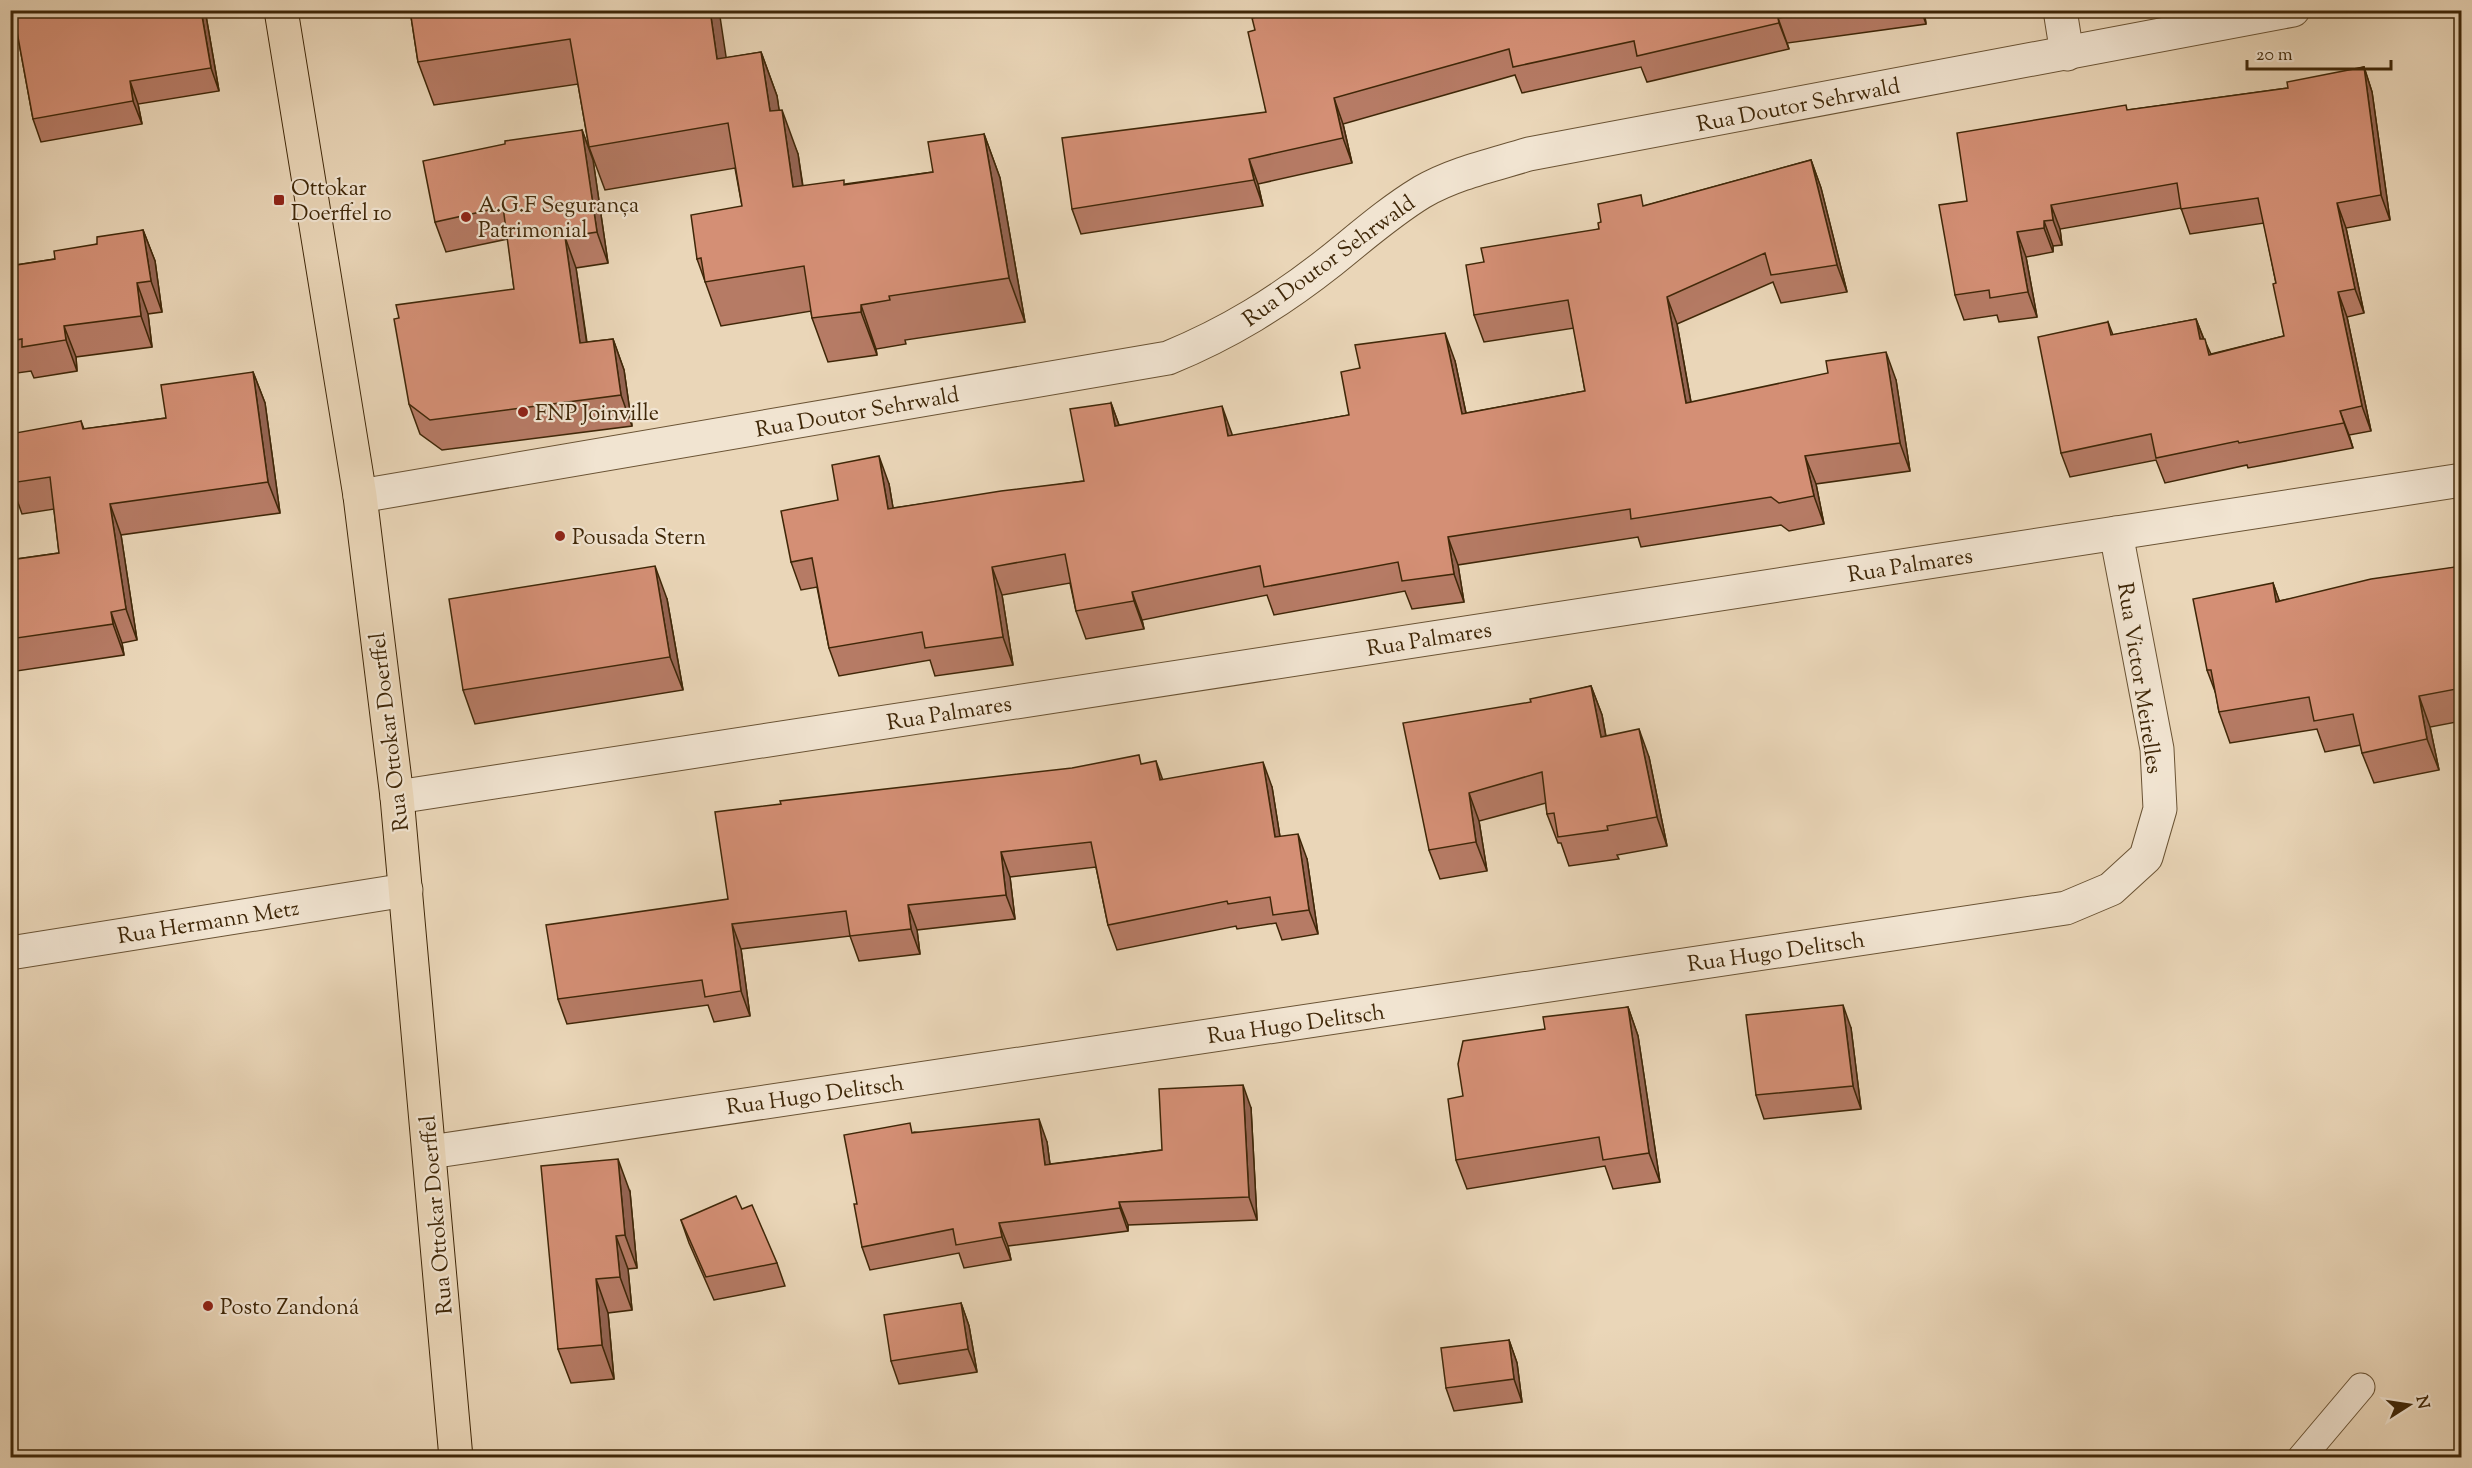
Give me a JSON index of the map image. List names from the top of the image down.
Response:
{
  "streets": {
    "main road": ["Rua Ottokar Doerffel"],
    "street": [
      "Rua Doutor Sehrwald",
      "Rua Palmares",
      "Rua Victor Meirelles",
      "Rua Hermann Metz",
      "Rua Hugo Delitsch"
    ]
  },
  "crossings": [
    ["Rua Doutor Sehrwald", "Rua Ottokar Doerffel"],
    ["Rua Palmares", "Rua Victor Meirelles"],
    ["Rua Palmares", "Rua Ottokar Doerffel"],
    ["Rua Victor Meirelles", "Rua Hugo Delitsch"],
    ["Rua Ottokar Doerffel", "Rua Hermann Metz"],
    ["Rua Ottokar Doerffel", "Rua Hugo Delitsch"]
  ],
  "places": {
    "transit": ["Ottokar Doerffel 10"],
    "other": [
      "A.G.F Segurança Patrimonial",
      "FNP Joinville",
      "Pousada Stern",
      "Posto Zandoná"
    ]
  },
  "scale_bar": "20 m",
  "north": "right"
}
